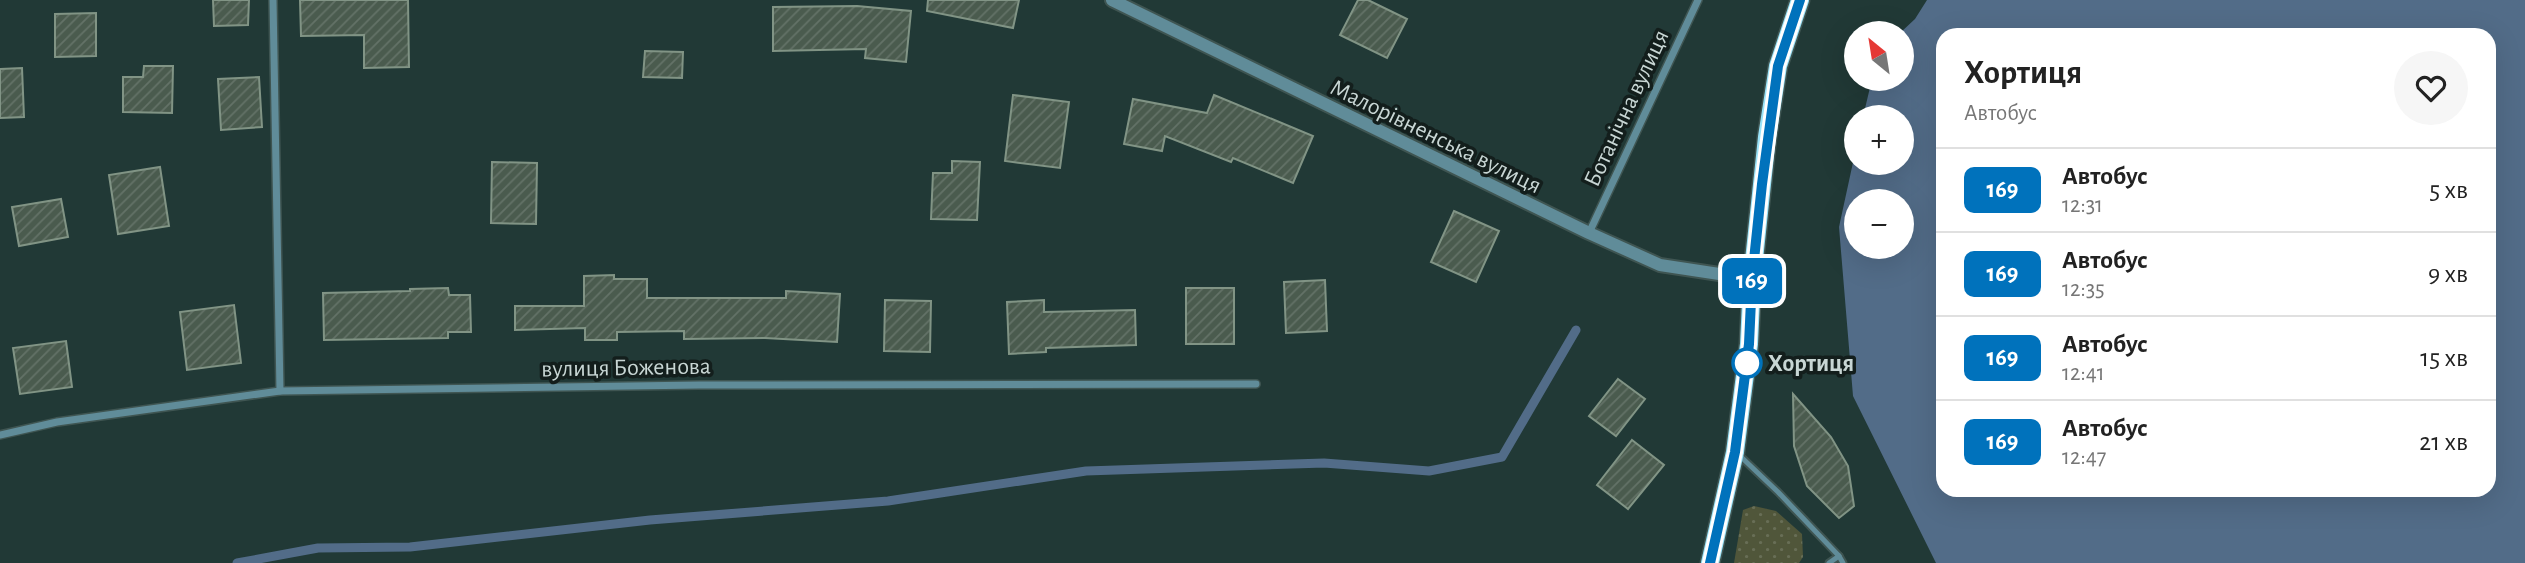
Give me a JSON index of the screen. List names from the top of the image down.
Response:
{
  "streets": {
    "street": ["Ботанічна вулиця", "Малорівненська вулиця", "вулиця Боженова"]
  },
  "crossings": [
    ["Ботанічна вулиця", "Малорівненська вулиця"]
  ],
  "places": ["Хортиця"],
  "lines": ["bus line 169"],
  "north": "top left",
  "page": {
    "on_map": "169",
    "map_buttons": ["+", "−"],
    "heading": ["Хортиця", "Автобус"],
    "list": [
      {
        "mark": "169",
        "name": "Автобус",
        "note": "12:31",
        "value": "5 хв"
      },
      {
        "mark": "169",
        "name": "Автобус",
        "note": "12:35",
        "value": "9 хв"
      },
      {
        "mark": "169",
        "name": "Автобус",
        "note": "12:41",
        "value": "15 хв"
      },
      {
        "mark": "169",
        "name": "Автобус",
        "note": "12:47",
        "value": "21 хв"
      }
    ]
  }
}
